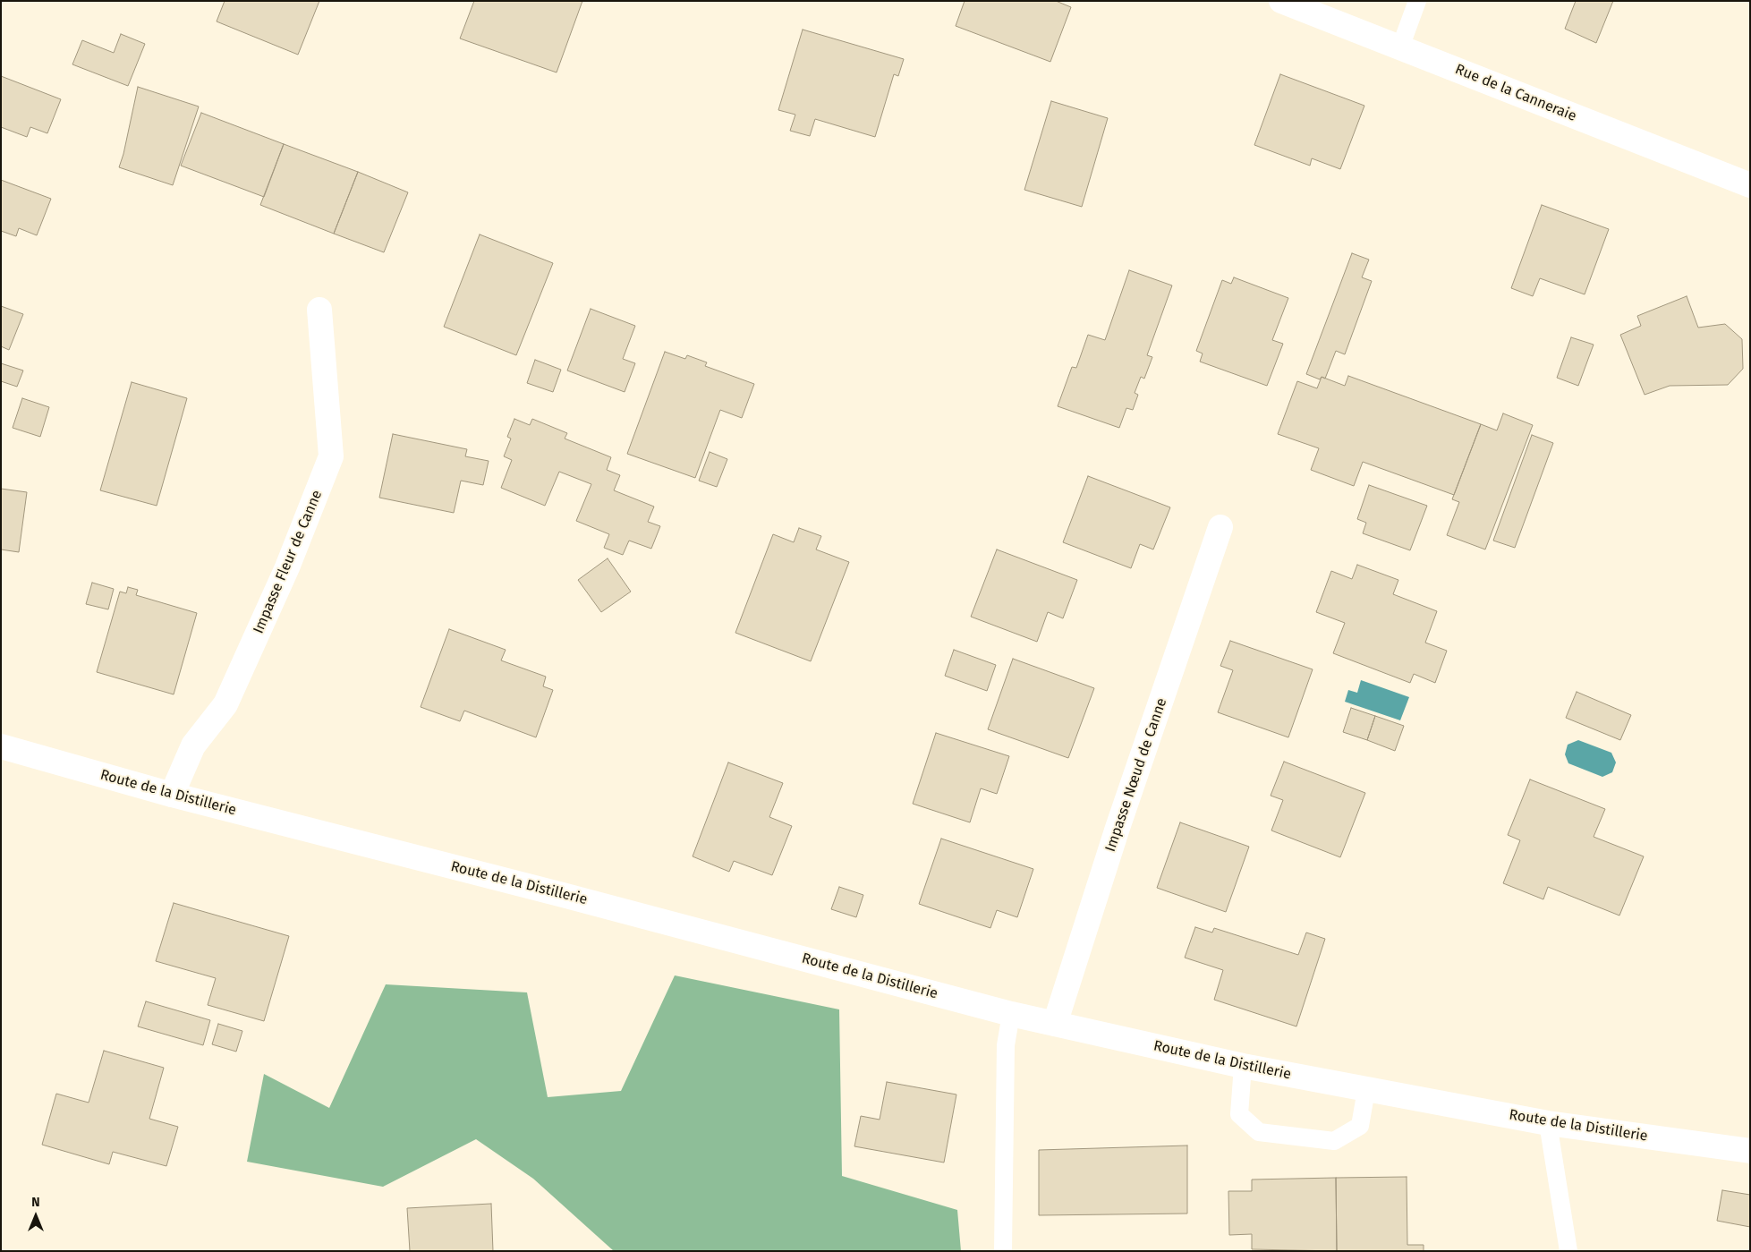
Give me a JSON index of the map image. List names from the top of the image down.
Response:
{
  "streets": {
    "street": [
      "Rue de la Canneraie",
      "Impasse Fleur de Canne",
      "Impasse Nœud de Canne",
      "Route de la Distillerie"
    ]
  },
  "crossings": [
    ["Impasse Fleur de Canne", "Route de la Distillerie"],
    ["Impasse Nœud de Canne", "Route de la Distillerie"]
  ],
  "north": "top"
}
